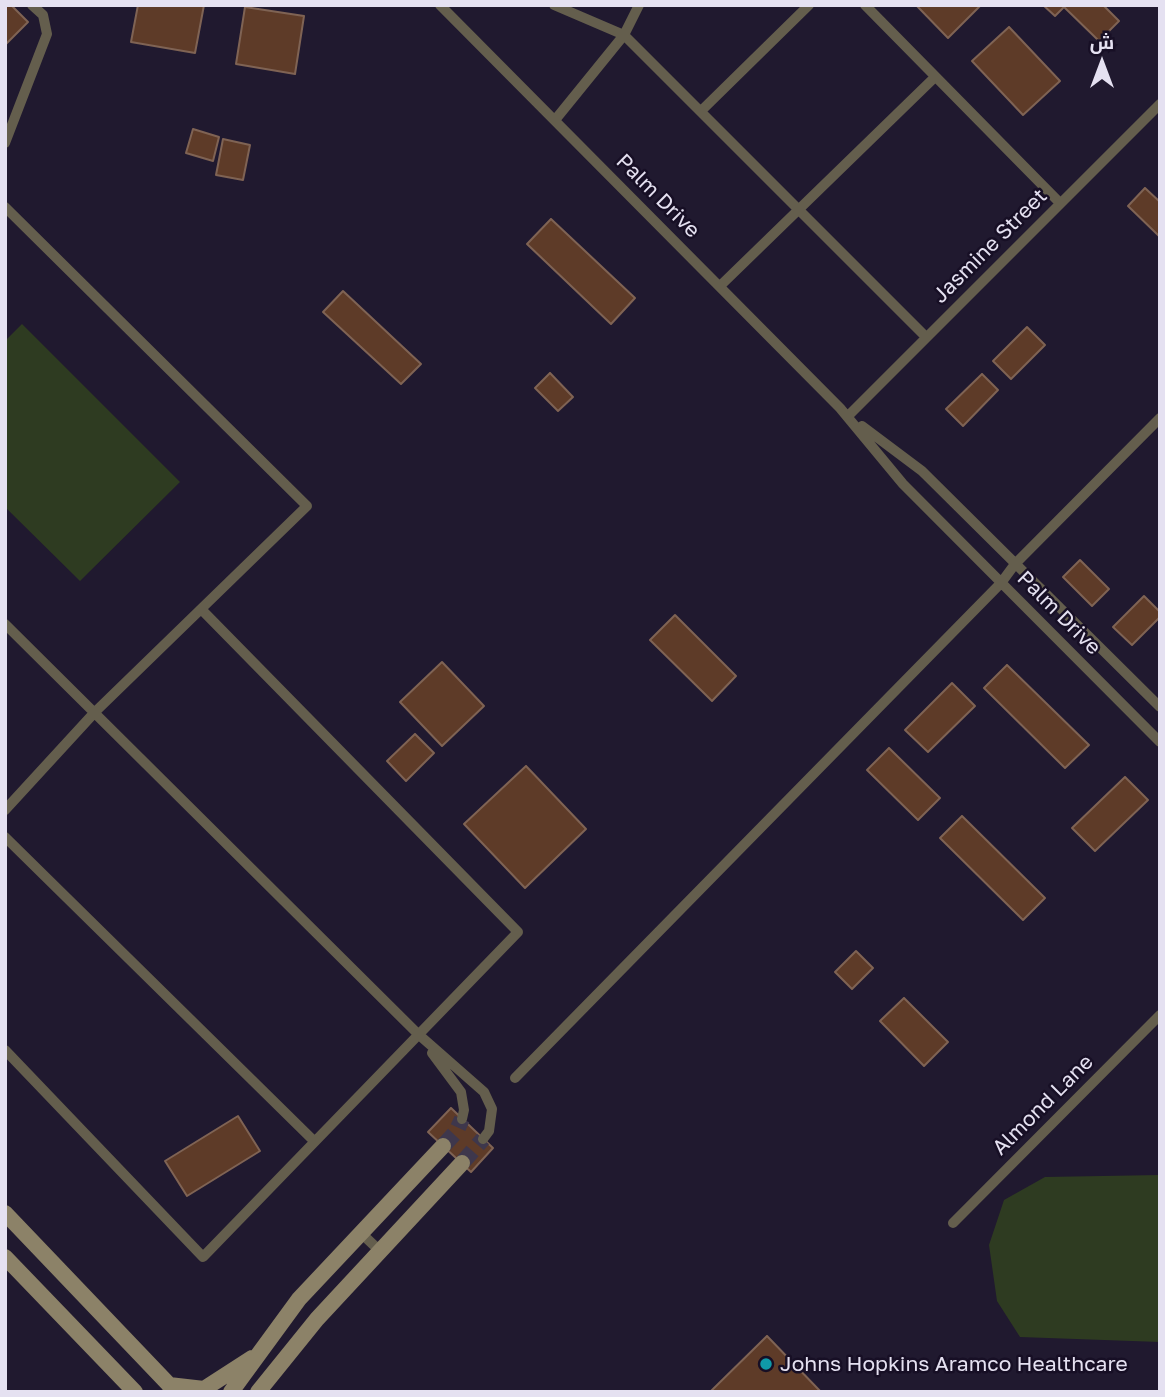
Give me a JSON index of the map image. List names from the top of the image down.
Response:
{
  "streets": {
    "street": ["Palm Drive", "Jasmine Street", "Almond Lane"]
  },
  "crossings": [
    ["Palm Drive", "Jasmine Street"]
  ],
  "places": ["Johns Hopkins Aramco Healthcare"],
  "north": "top"
}
